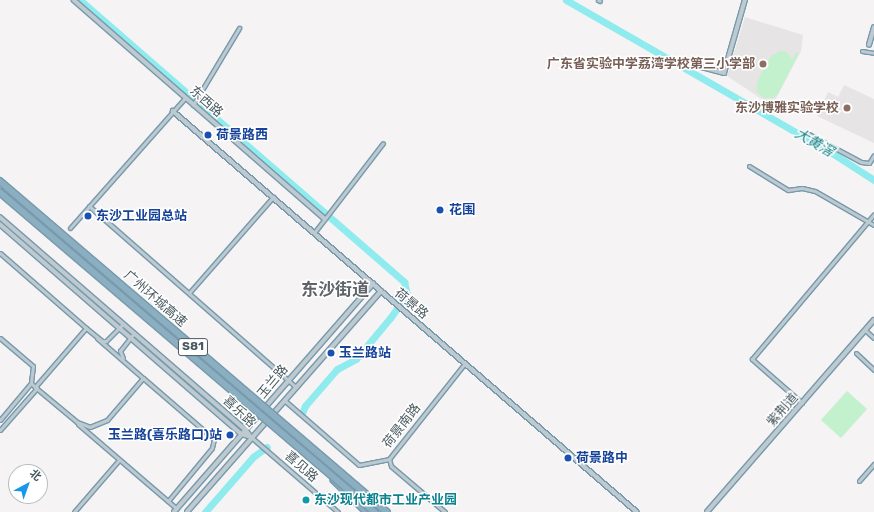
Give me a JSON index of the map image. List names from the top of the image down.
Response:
{
  "streets": {
    "highway": ["广州环城高速", "S81"],
    "street": [
      "东西路",
      "荷景路",
      "玉兰路",
      "紫荆道",
      "喜乐路",
      "荷景南路",
      "喜见路"
    ]
  },
  "crossings": [
    ["荷景路", "玉兰路"],
    ["荷景路", "荷景南路"],
    ["玉兰路", "喜乐路"],
    ["玉兰路", "喜见路"],
    ["喜乐路", "喜见路"]
  ],
  "districts": ["东沙街道"],
  "water": ["大黄滘"],
  "places": [
    "广东省实验中学荔湾学校第三小学部",
    "东沙博雅实验学校",
    "荷景路西",
    "花围",
    "东沙工业园总站",
    "玉兰路站",
    "玉兰路(喜乐路口)站",
    "荷景路中",
    "东沙现代都市工业产业园"
  ],
  "north": "top right"
}
